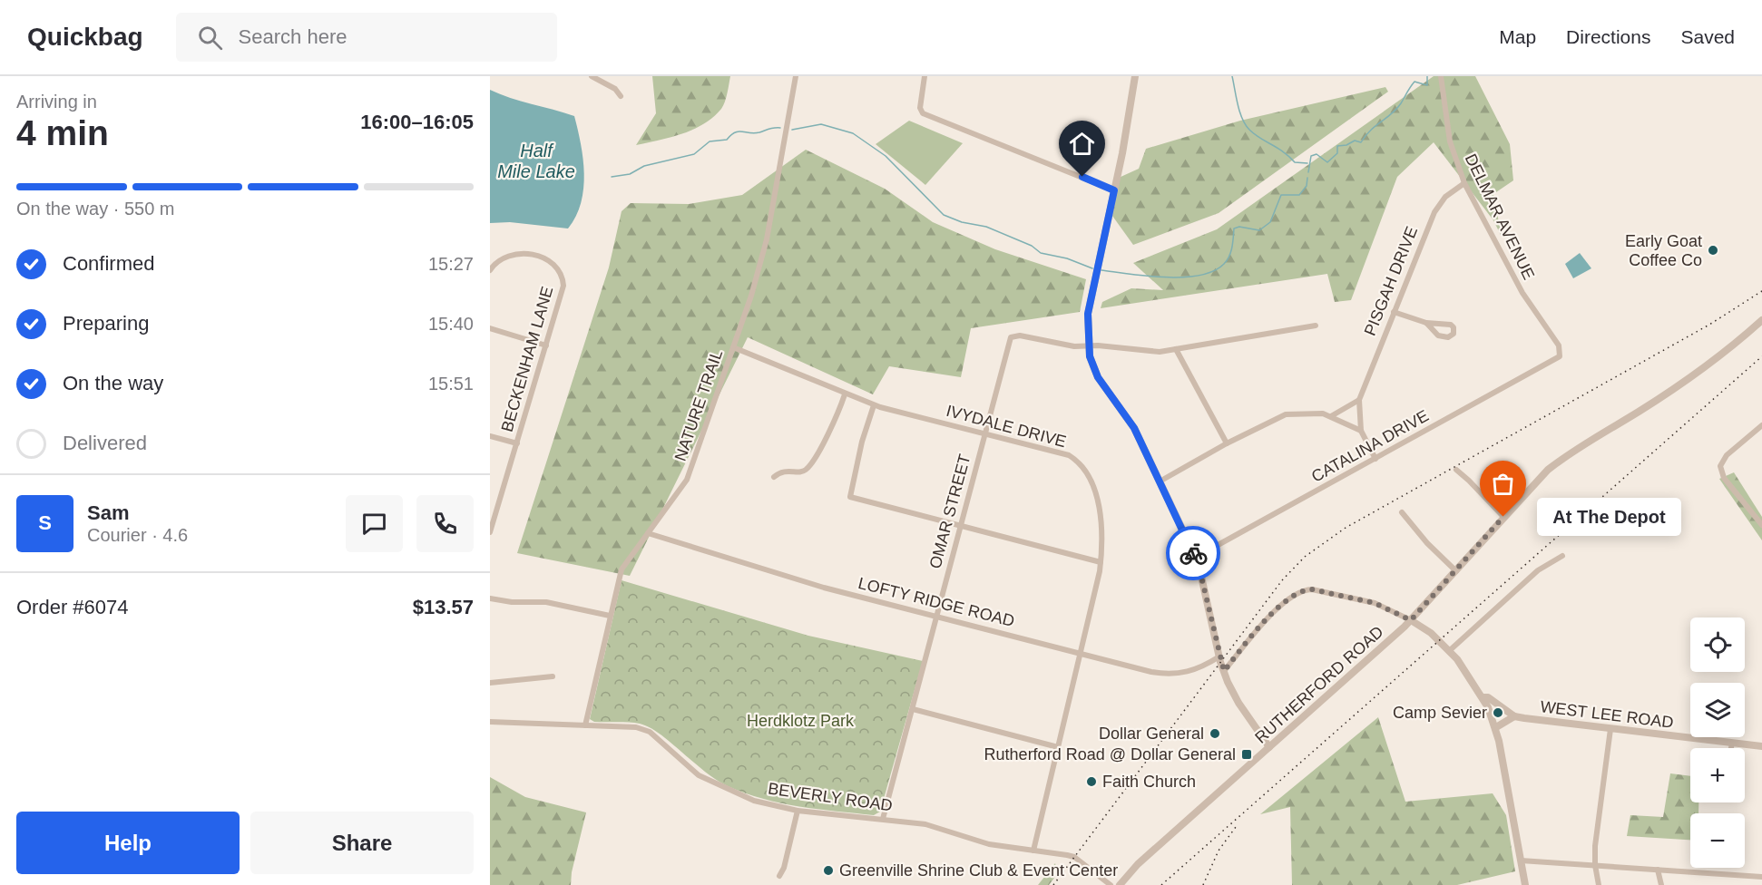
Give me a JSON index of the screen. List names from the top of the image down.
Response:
{
  "streets": {
    "street": [
      "DELMAR AVENUE",
      "PISGAH DRIVE",
      "BECKENHAM LANE",
      "NATURE TRAIL",
      "IVYDALE DRIVE",
      "CATALINA DRIVE",
      "OMAR STREET",
      "LOFTY RIDGE ROAD",
      "RUTHERFORD ROAD",
      "WEST LEE ROAD",
      "BEVERLY ROAD"
    ]
  },
  "crossings": [
    ["DELMAR AVENUE", "PISGAH DRIVE"],
    ["DELMAR AVENUE", "CATALINA DRIVE"],
    ["PISGAH DRIVE", "CATALINA DRIVE"],
    ["NATURE TRAIL", "IVYDALE DRIVE"],
    ["NATURE TRAIL", "LOFTY RIDGE ROAD"],
    ["NATURE TRAIL", "BEVERLY ROAD"],
    ["IVYDALE DRIVE", "OMAR STREET"],
    ["IVYDALE DRIVE", "LOFTY RIDGE ROAD"],
    ["IVYDALE DRIVE", "BEVERLY ROAD"],
    ["OMAR STREET", "LOFTY RIDGE ROAD"],
    ["OMAR STREET", "BEVERLY ROAD"]
  ],
  "water": ["Half Mile Lake"],
  "parks": ["Herdklotz Park"],
  "places": {
    "other": [
      "Early Goat Coffee Co",
      "At The Depot",
      "Camp Sevier",
      "Dollar General",
      "Faith Church",
      "Greenville Shrine Club & Event Center"
    ],
    "transit": ["Rutherford Road @ Dollar General"]
  },
  "page": {
    "header": "Quickbag",
    "search": "Search here",
    "nav": ["Map", "Directions", "Saved"],
    "heading": ["4 min", "Arriving in", "16:00–16:05"],
    "panel": [
      "Sam",
      "Courier · 4.6",
      "Order #6074",
      "$13.57"
    ],
    "bar": "On the way · 550 m",
    "list": [
      ["Confirmed", "15:27"],
      ["Preparing", "15:40"],
      ["On the way", "15:51"],
      "Delivered"
    ],
    "round": "S",
    "bubble": "At The Depot",
    "map_buttons": ["+", "−"],
    "buttons": ["Help", "Share"]
  }
}
